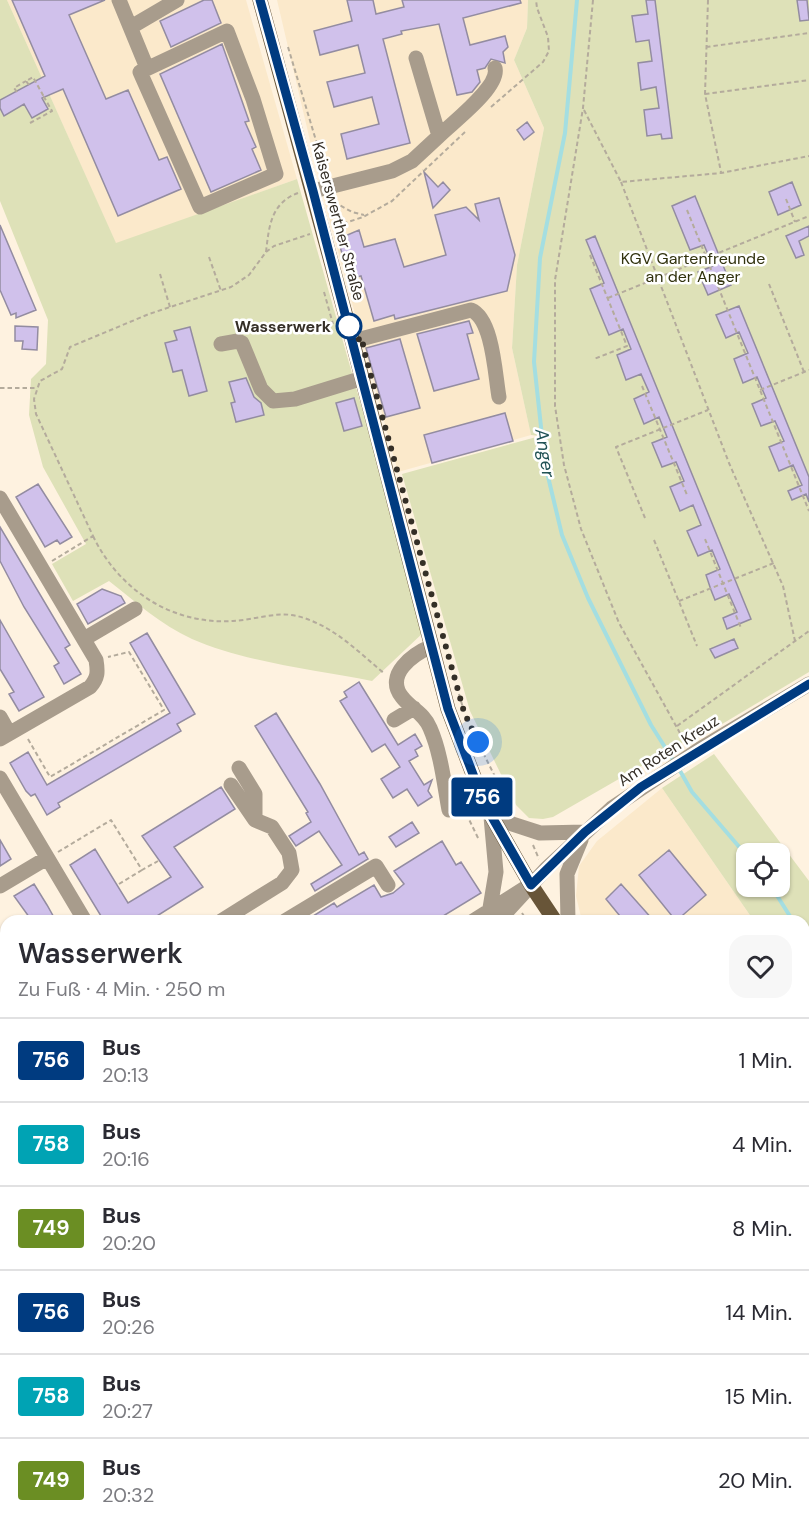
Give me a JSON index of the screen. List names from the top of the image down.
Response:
{
  "streets": {
    "main road": ["Kaiserswerther Straße"],
    "street": ["Am Roten Kreuz"]
  },
  "crossings": [
    ["Kaiserswerther Straße", "Am Roten Kreuz"]
  ],
  "water": ["Anger"],
  "parks": ["KGV Gartenfreunde an der Anger"],
  "places": ["Wasserwerk"],
  "lines": ["bus line 756"],
  "page": {
    "on_map": "756",
    "heading": ["Wasserwerk", "Zu Fuß · 4 Min. · 250 m"],
    "list": [
      {
        "mark": "756",
        "name": "Bus",
        "note": "20:13",
        "value": "1 Min."
      },
      {
        "mark": "758",
        "name": "Bus",
        "note": "20:16",
        "value": "4 Min."
      },
      {
        "mark": "749",
        "name": "Bus",
        "note": "20:20",
        "value": "8 Min."
      },
      {
        "mark": "756",
        "name": "Bus",
        "note": "20:26",
        "value": "14 Min."
      },
      {
        "mark": "758",
        "name": "Bus",
        "note": "20:27",
        "value": "15 Min."
      },
      {
        "mark": "749",
        "name": "Bus",
        "note": "20:32",
        "value": "20 Min."
      }
    ]
  }
}
